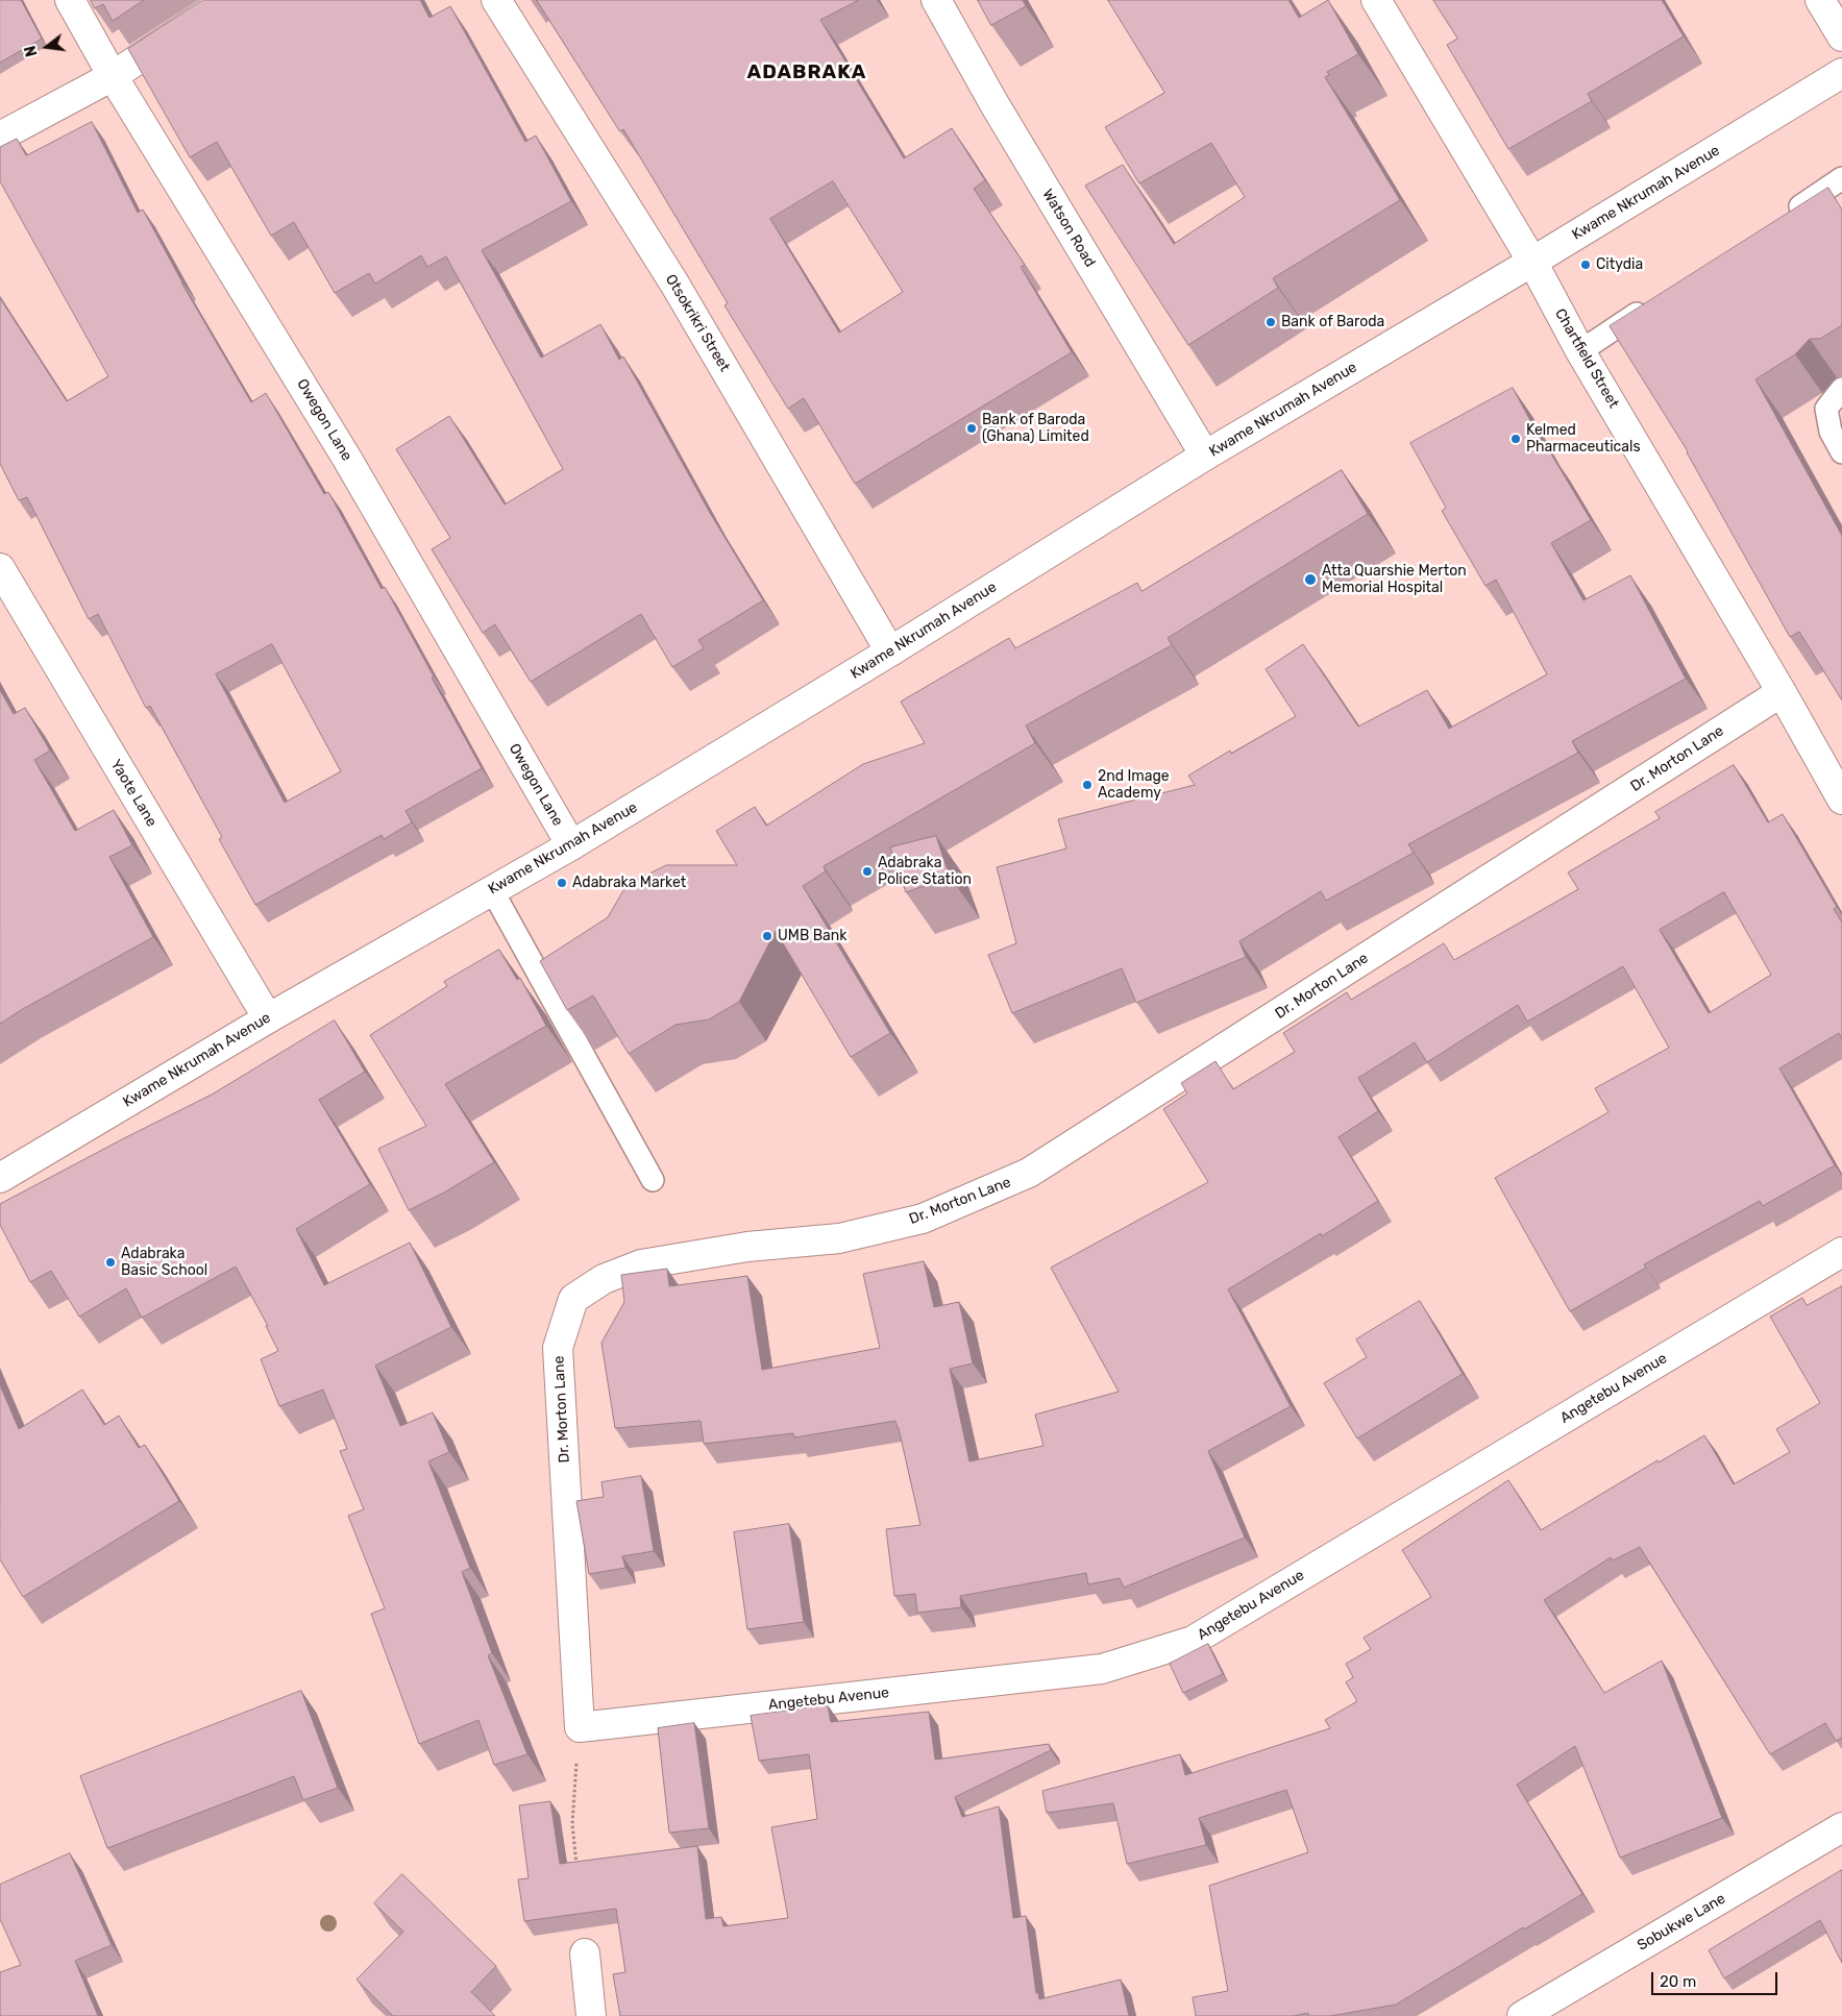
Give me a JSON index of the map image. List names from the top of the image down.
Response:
{
  "streets": {
    "street": [
      "Kwame Nkrumah Avenue",
      "Watson Road",
      "Otsokrikri Street",
      "Chartfield Street",
      "Owegon Lane",
      "Dr. Morton Lane",
      "Yaote Lane",
      "Angetebu Avenue",
      "Sobukwe Lane"
    ]
  },
  "crossings": [
    ["Kwame Nkrumah Avenue", "Watson Road"],
    ["Kwame Nkrumah Avenue", "Otsokrikri Street"],
    ["Kwame Nkrumah Avenue", "Chartfield Street"],
    ["Kwame Nkrumah Avenue", "Owegon Lane"],
    ["Kwame Nkrumah Avenue", "Yaote Lane"],
    ["Chartfield Street", "Dr. Morton Lane"],
    ["Dr. Morton Lane", "Angetebu Avenue"]
  ],
  "districts": ["ADABRAKA"],
  "places": [
    "Citydia",
    "Bank of Baroda",
    "Bank of Baroda (Ghana) Limited",
    "Kelmed Pharmaceuticals",
    "Atta Quarshie Merton Memorial Hospital",
    "2nd Image Academy",
    "Adabraka Police Station",
    "Adabraka Market",
    "UMB Bank",
    "Adabraka Basic School"
  ],
  "scale_bar": "20 m",
  "north": "left"
}
